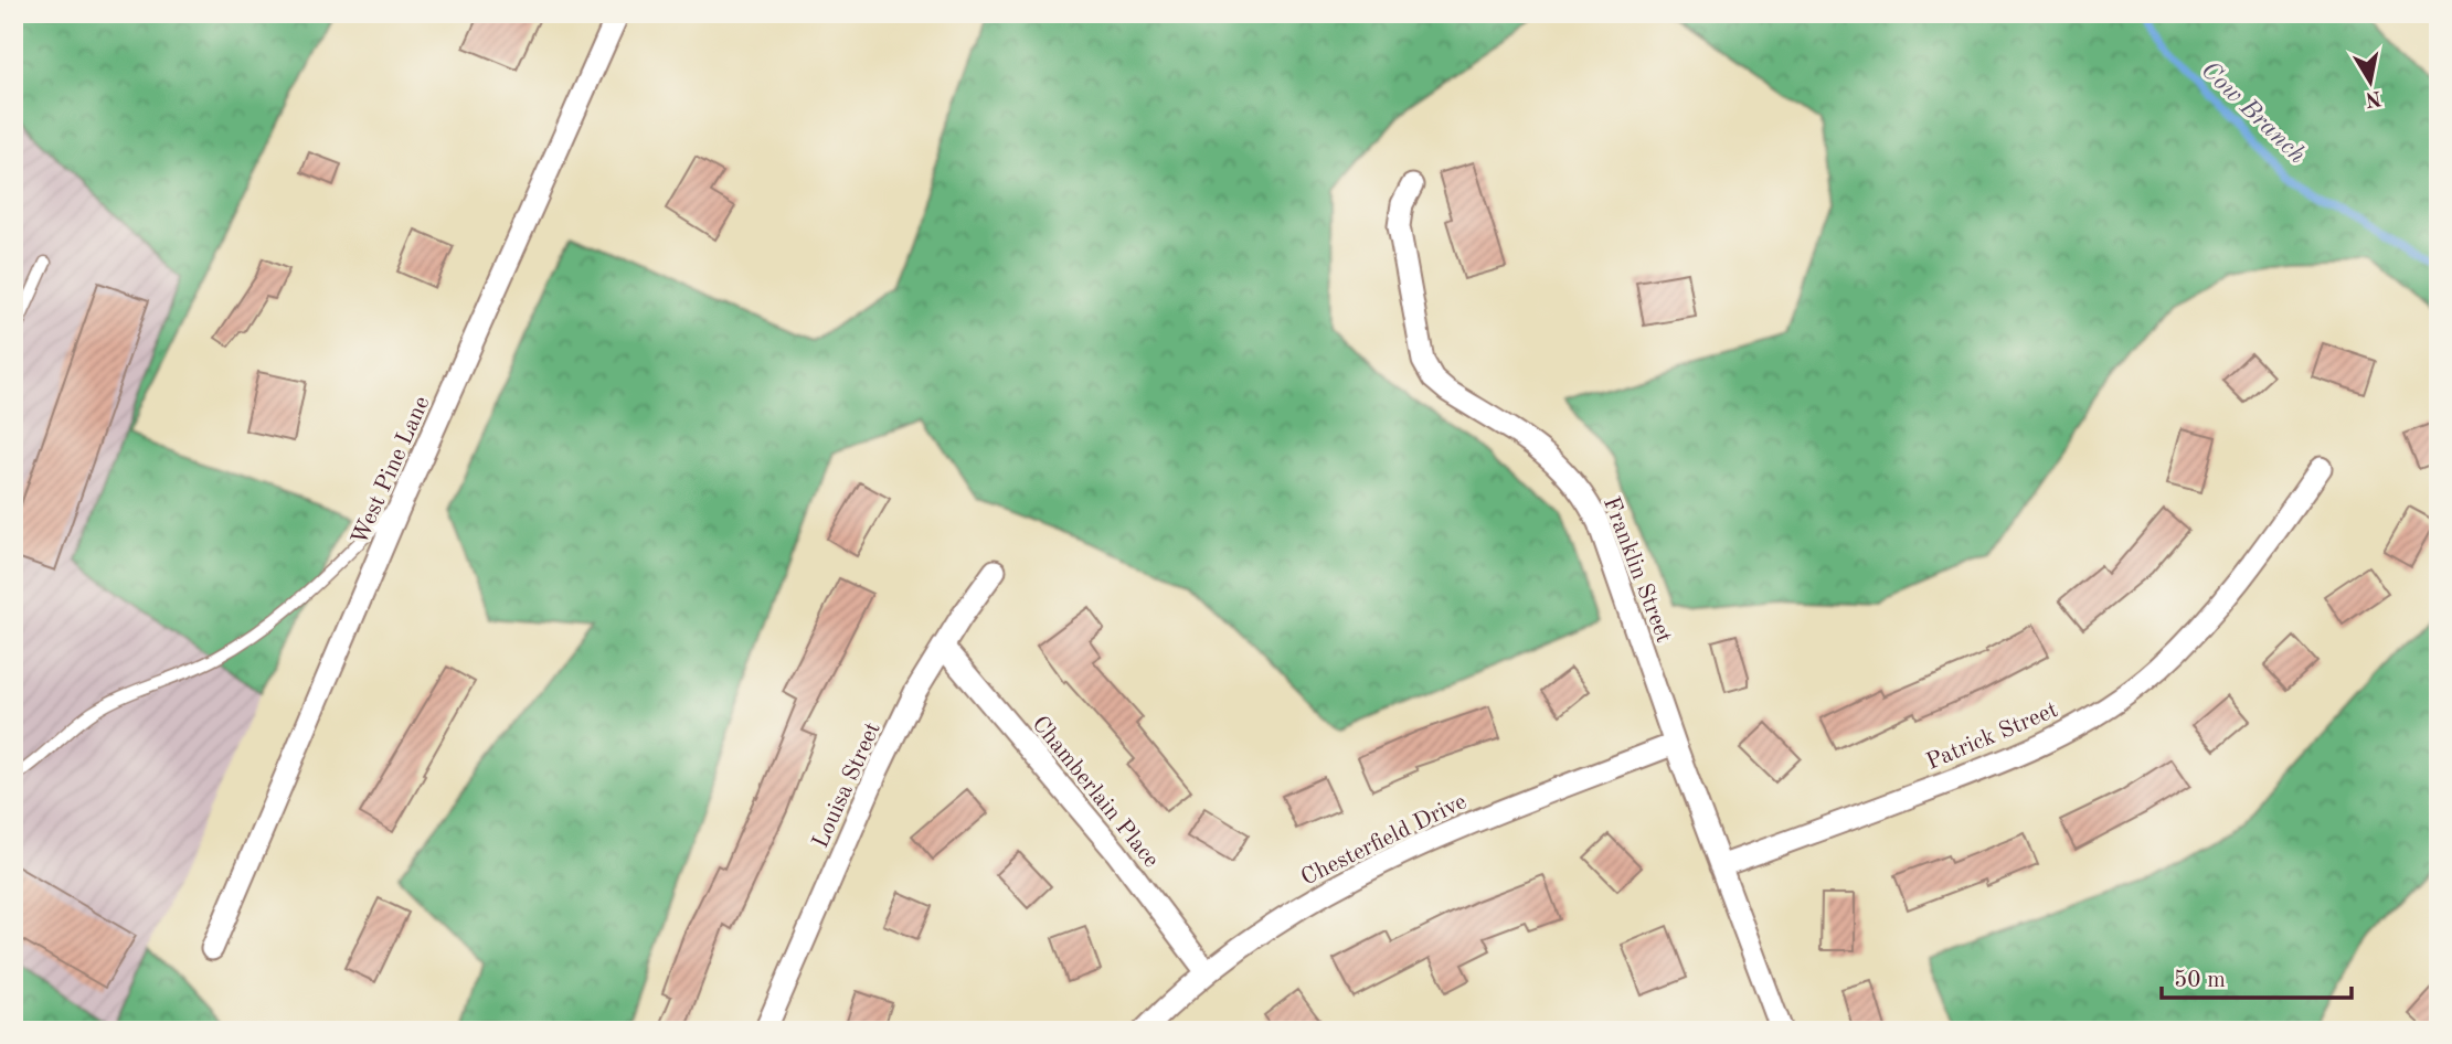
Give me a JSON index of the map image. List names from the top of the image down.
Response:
{
  "streets": {
    "street": [
      "West Pine Lane",
      "Franklin Street",
      "Patrick Street",
      "Louisa Street",
      "Chamberlain Place",
      "Chesterfield Drive"
    ]
  },
  "crossings": [
    ["Franklin Street", "Patrick Street"],
    ["Franklin Street", "Chesterfield Drive"],
    ["Louisa Street", "Chamberlain Place"],
    ["Chamberlain Place", "Chesterfield Drive"]
  ],
  "water": ["Cow Branch"],
  "scale_bar": "50 m",
  "north": "bottom"
}
